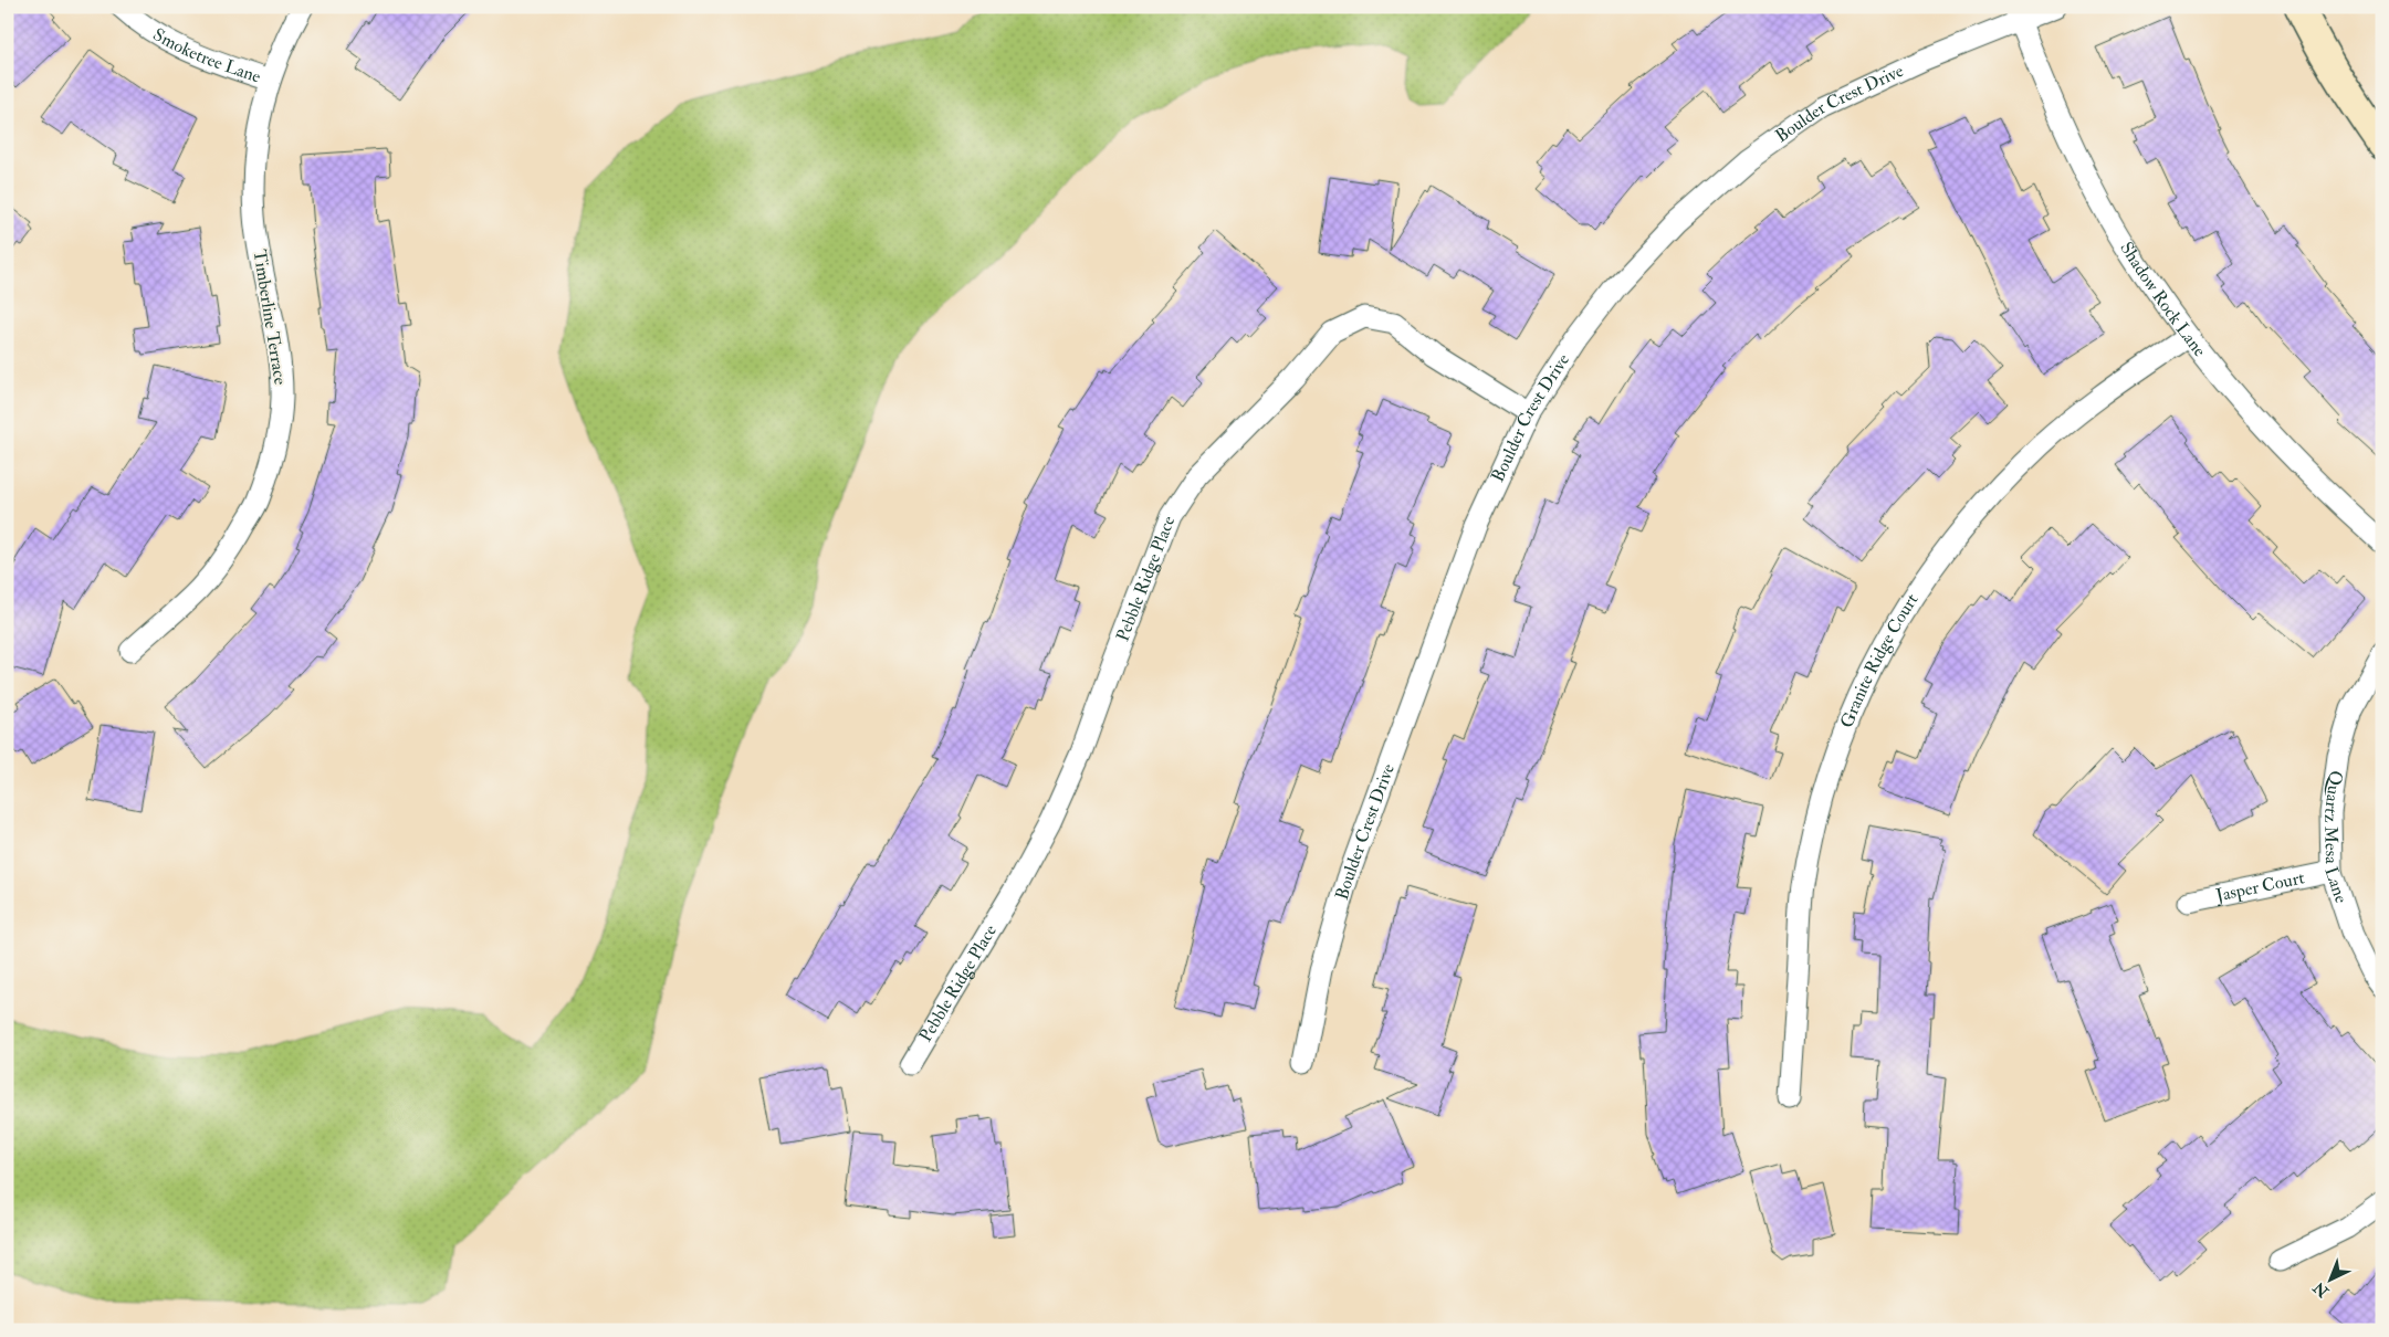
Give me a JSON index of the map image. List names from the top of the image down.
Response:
{
  "streets": {
    "street": [
      "Smoketree Lane",
      "Boulder Crest Drive",
      "Shadow Rock Lane",
      "Timberline Terrace",
      "Pebble Ridge Place",
      "Granite Ridge Court",
      "Quartz Mesa Lane",
      "Jasper Court"
    ]
  },
  "crossings": [
    ["Smoketree Lane", "Timberline Terrace"],
    ["Boulder Crest Drive", "Shadow Rock Lane"],
    ["Boulder Crest Drive", "Pebble Ridge Place"],
    ["Shadow Rock Lane", "Granite Ridge Court"],
    ["Quartz Mesa Lane", "Jasper Court"]
  ],
  "north": "bottom left"
}
